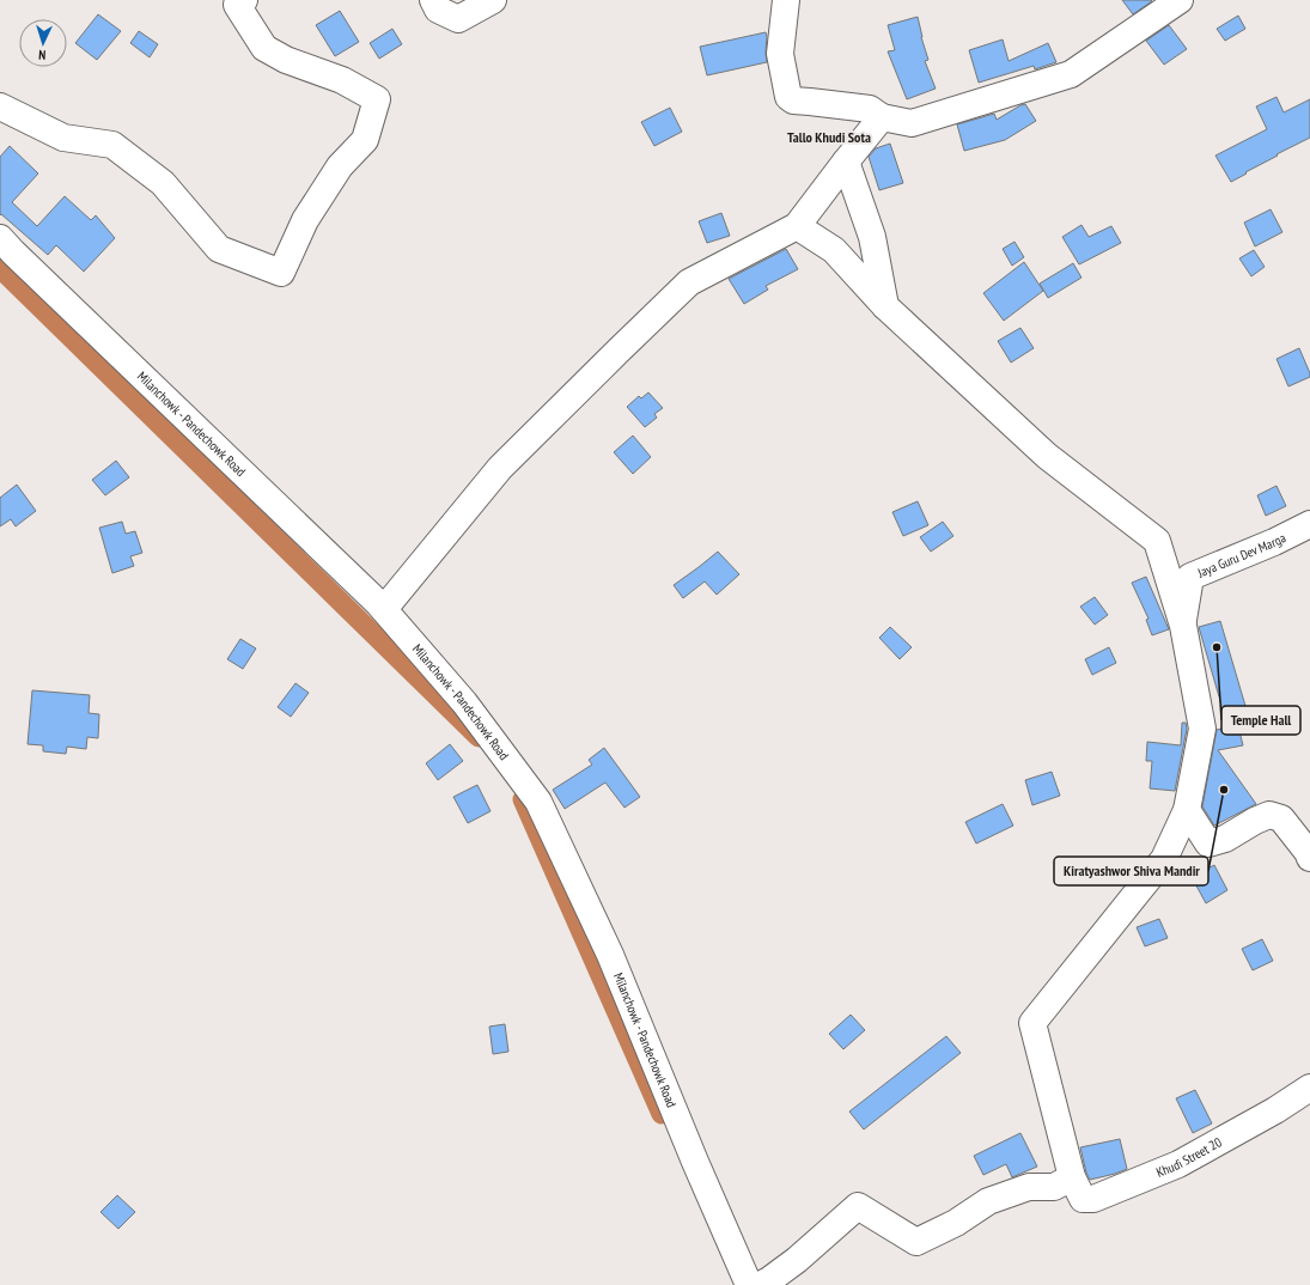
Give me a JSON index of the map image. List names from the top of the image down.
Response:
{
  "streets": {
    "street": ["Milanchowk - Pandechowk Road", "Jaya Guru Dev Marga", "Khudi Street 20"]
  },
  "districts": ["Tallo Khudi Sota"],
  "places": ["Temple Hall", "Kiratyashwor Shiva Mandir"],
  "north": "bottom"
}
